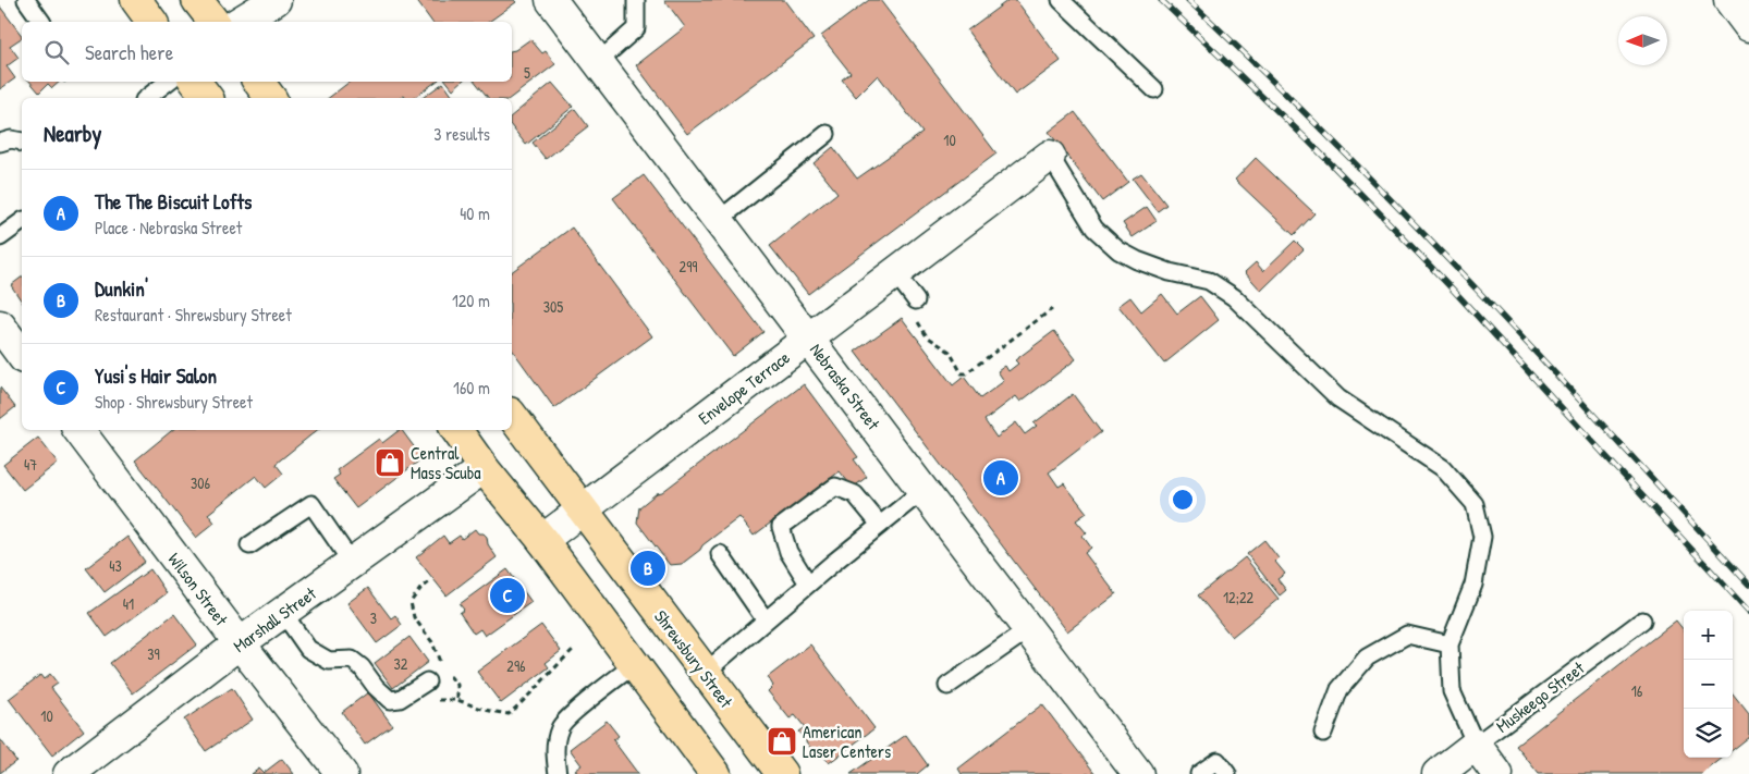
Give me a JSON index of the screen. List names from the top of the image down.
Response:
{
  "streets": {
    "main road": ["Shrewsbury Street"],
    "street": [
      "Nebraska Street",
      "Envelope Terrace",
      "Wilson Street",
      "Marshall Street",
      "Muskeego Street"
    ]
  },
  "crossings": [
    ["Nebraska Street", "Envelope Terrace"],
    ["Envelope Terrace", "Shrewsbury Street"],
    ["Wilson Street", "Marshall Street"]
  ],
  "places": {
    "shop": ["Central Mass Scuba", "American Laser Centers"]
  },
  "house_numbers": [
    "5",
    "10",
    "299",
    "305",
    "47",
    "306",
    "43",
    "12;22",
    "41",
    "3",
    "39",
    "32",
    "296",
    "16",
    "10"
  ],
  "north": "left",
  "page": {
    "search": "Search here",
    "heading": ["Nearby", "3 results"],
    "list": [
      {
        "mark": "A",
        "name": "The The Biscuit Lofts",
        "note": "Place · Nebraska Street",
        "value": "40 m"
      },
      {
        "mark": "B",
        "name": "Dunkin'",
        "note": "Restaurant · Shrewsbury Street",
        "value": "120 m"
      },
      {
        "mark": "C",
        "name": "Yusi's Hair Salon",
        "note": "Shop · Shrewsbury Street",
        "value": "160 m"
      }
    ],
    "pins": ["A", "B", "C"],
    "map_buttons": ["+", "−"]
  }
}
